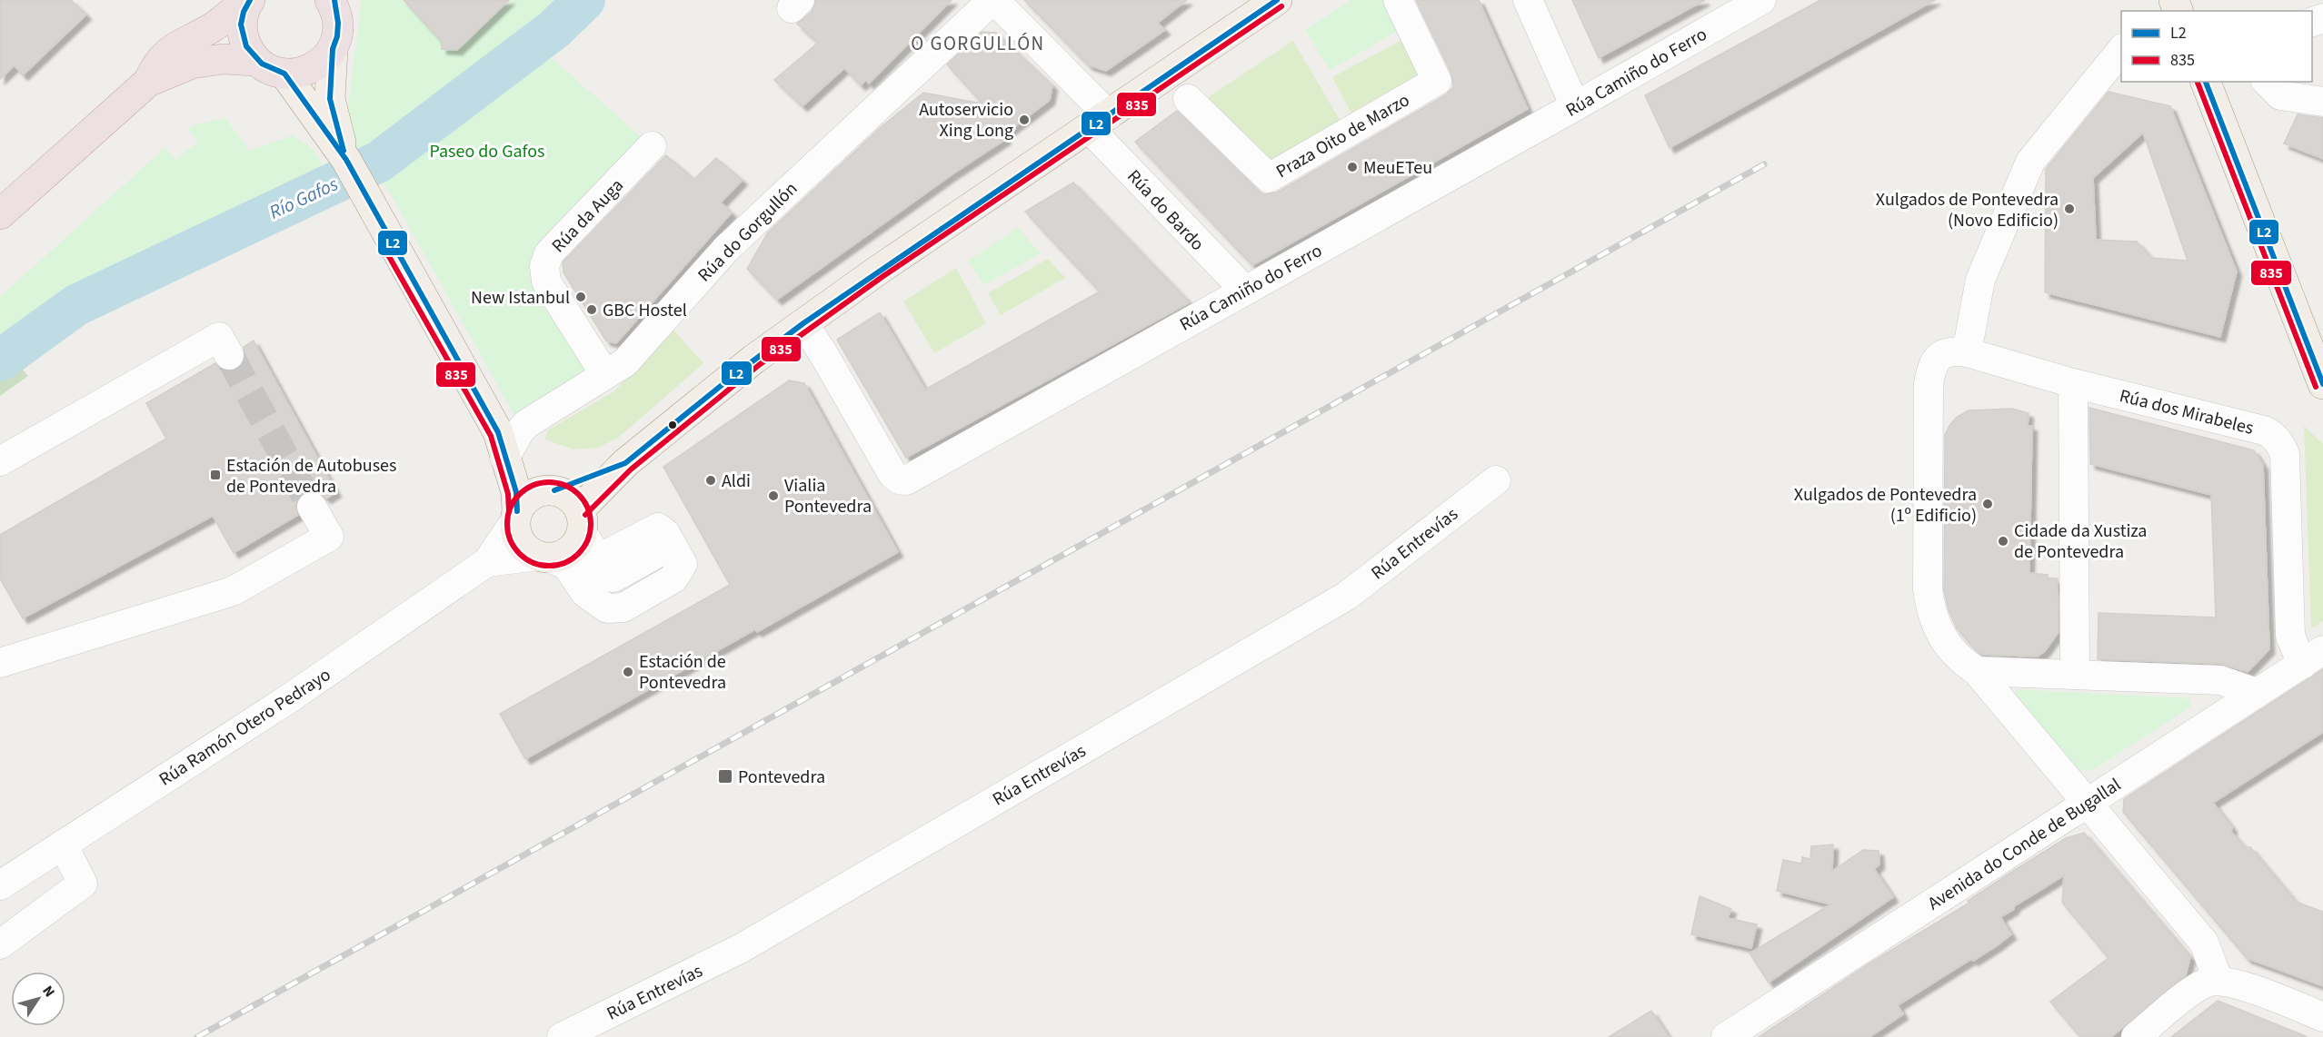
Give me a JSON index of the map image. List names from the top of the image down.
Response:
{
  "streets": {
    "street": [
      "Rúa Camiño do Ferro",
      "Praza Oito de Marzo",
      "Rúa do Bardo",
      "Rúa da Auga",
      "Rúa do Gorgullón",
      "Rúa dos Mirabeles",
      "Rúa Entrevías",
      "Rúa Ramón Otero Pedrayo",
      "Avenida do Conde de Bugallal"
    ]
  },
  "crossings": [
    ["Rúa Camiño do Ferro", "Rúa do Bardo"],
    ["Rúa do Bardo", "Rúa do Gorgullón"],
    ["Rúa da Auga", "Rúa do Gorgullón"],
    ["Rúa dos Mirabeles", "Avenida do Conde de Bugallal"]
  ],
  "districts": ["O GORGULLÓN"],
  "water": ["Río Gafos"],
  "parks": ["Paseo do Gafos"],
  "places": {
    "other": [
      "Autoservicio Xing Long",
      "MeuETeu",
      "Xulgados de Pontevedra (Novo Edificio)",
      "New Istanbul",
      "GBC Hostel",
      "Aldi",
      "Vialia Pontevedra",
      "Xulgados de Pontevedra (1º Edificio)",
      "Cidade da Xustiza de Pontevedra",
      "Estación de Pontevedra"
    ],
    "transit": ["Estación de Autobuses de Pontevedra", "Pontevedra"]
  },
  "lines": ["transit line L2", "transit line 835"],
  "legend": ["L2", "835"],
  "north": "top right"
}
